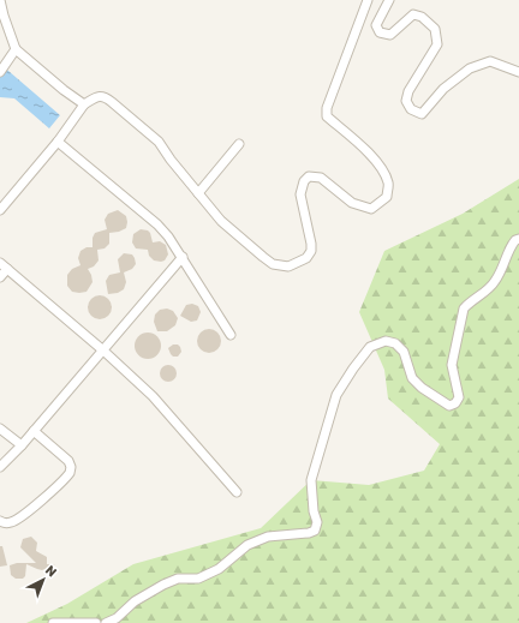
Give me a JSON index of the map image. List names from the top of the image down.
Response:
{
  "north": "top right"
}
